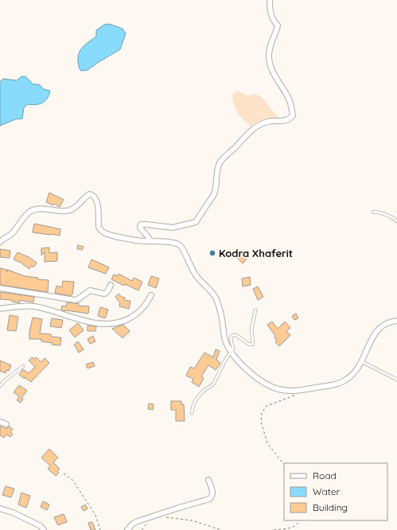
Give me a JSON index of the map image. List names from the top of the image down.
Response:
{
  "places": ["Kodra Xhaferit"],
  "legend": ["Road", "Water", "Building"]
}
